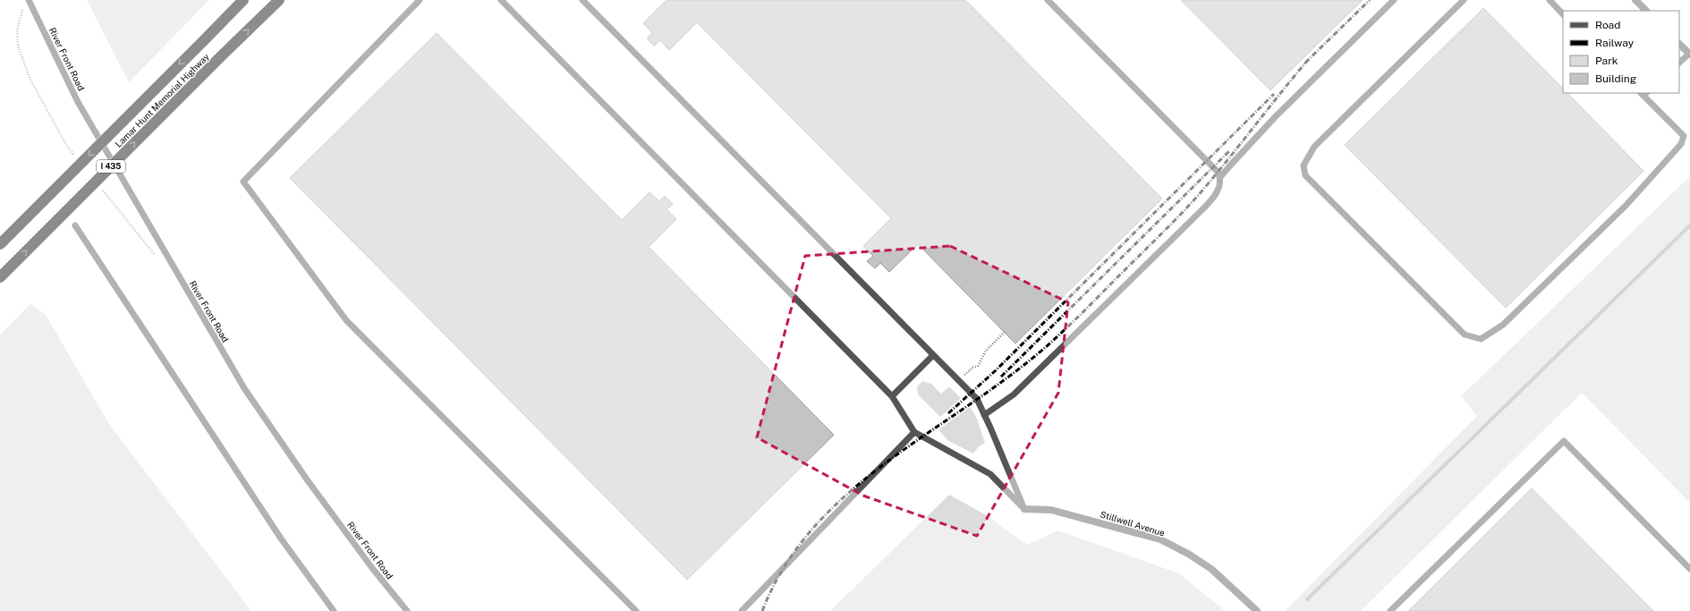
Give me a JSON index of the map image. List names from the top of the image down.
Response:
{
  "streets": {
    "highway": ["Lamar Hunt Memorial Highway", "I 435"],
    "street": ["Stillwell Avenue"],
    "lane": ["River Front Road"]
  },
  "legend": [
    "Road",
    "Railway",
    "Park",
    "Building"
  ]
}
